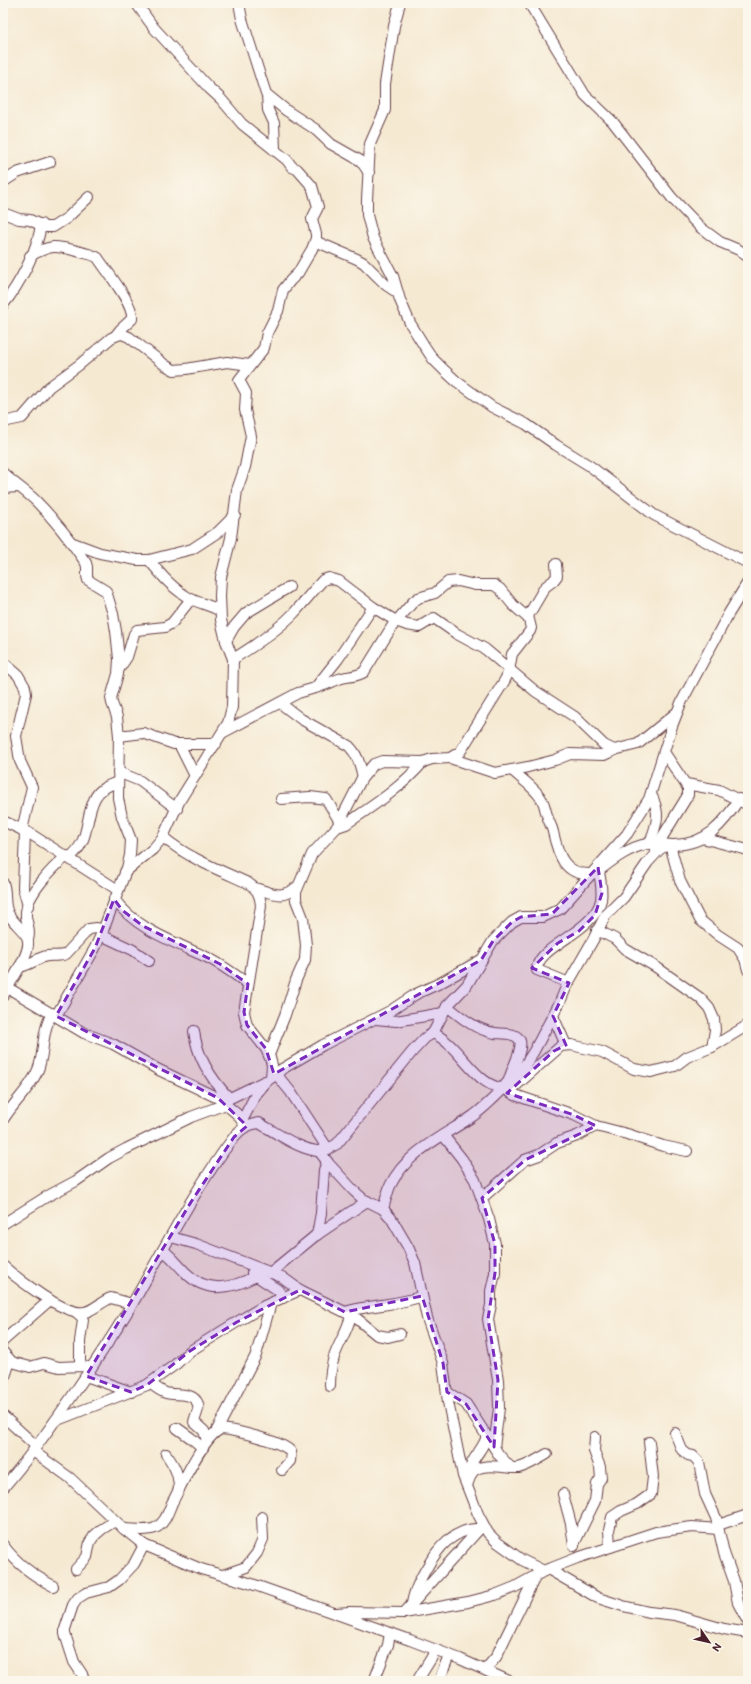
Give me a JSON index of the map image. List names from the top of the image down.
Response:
{
  "north": "bottom right"
}
